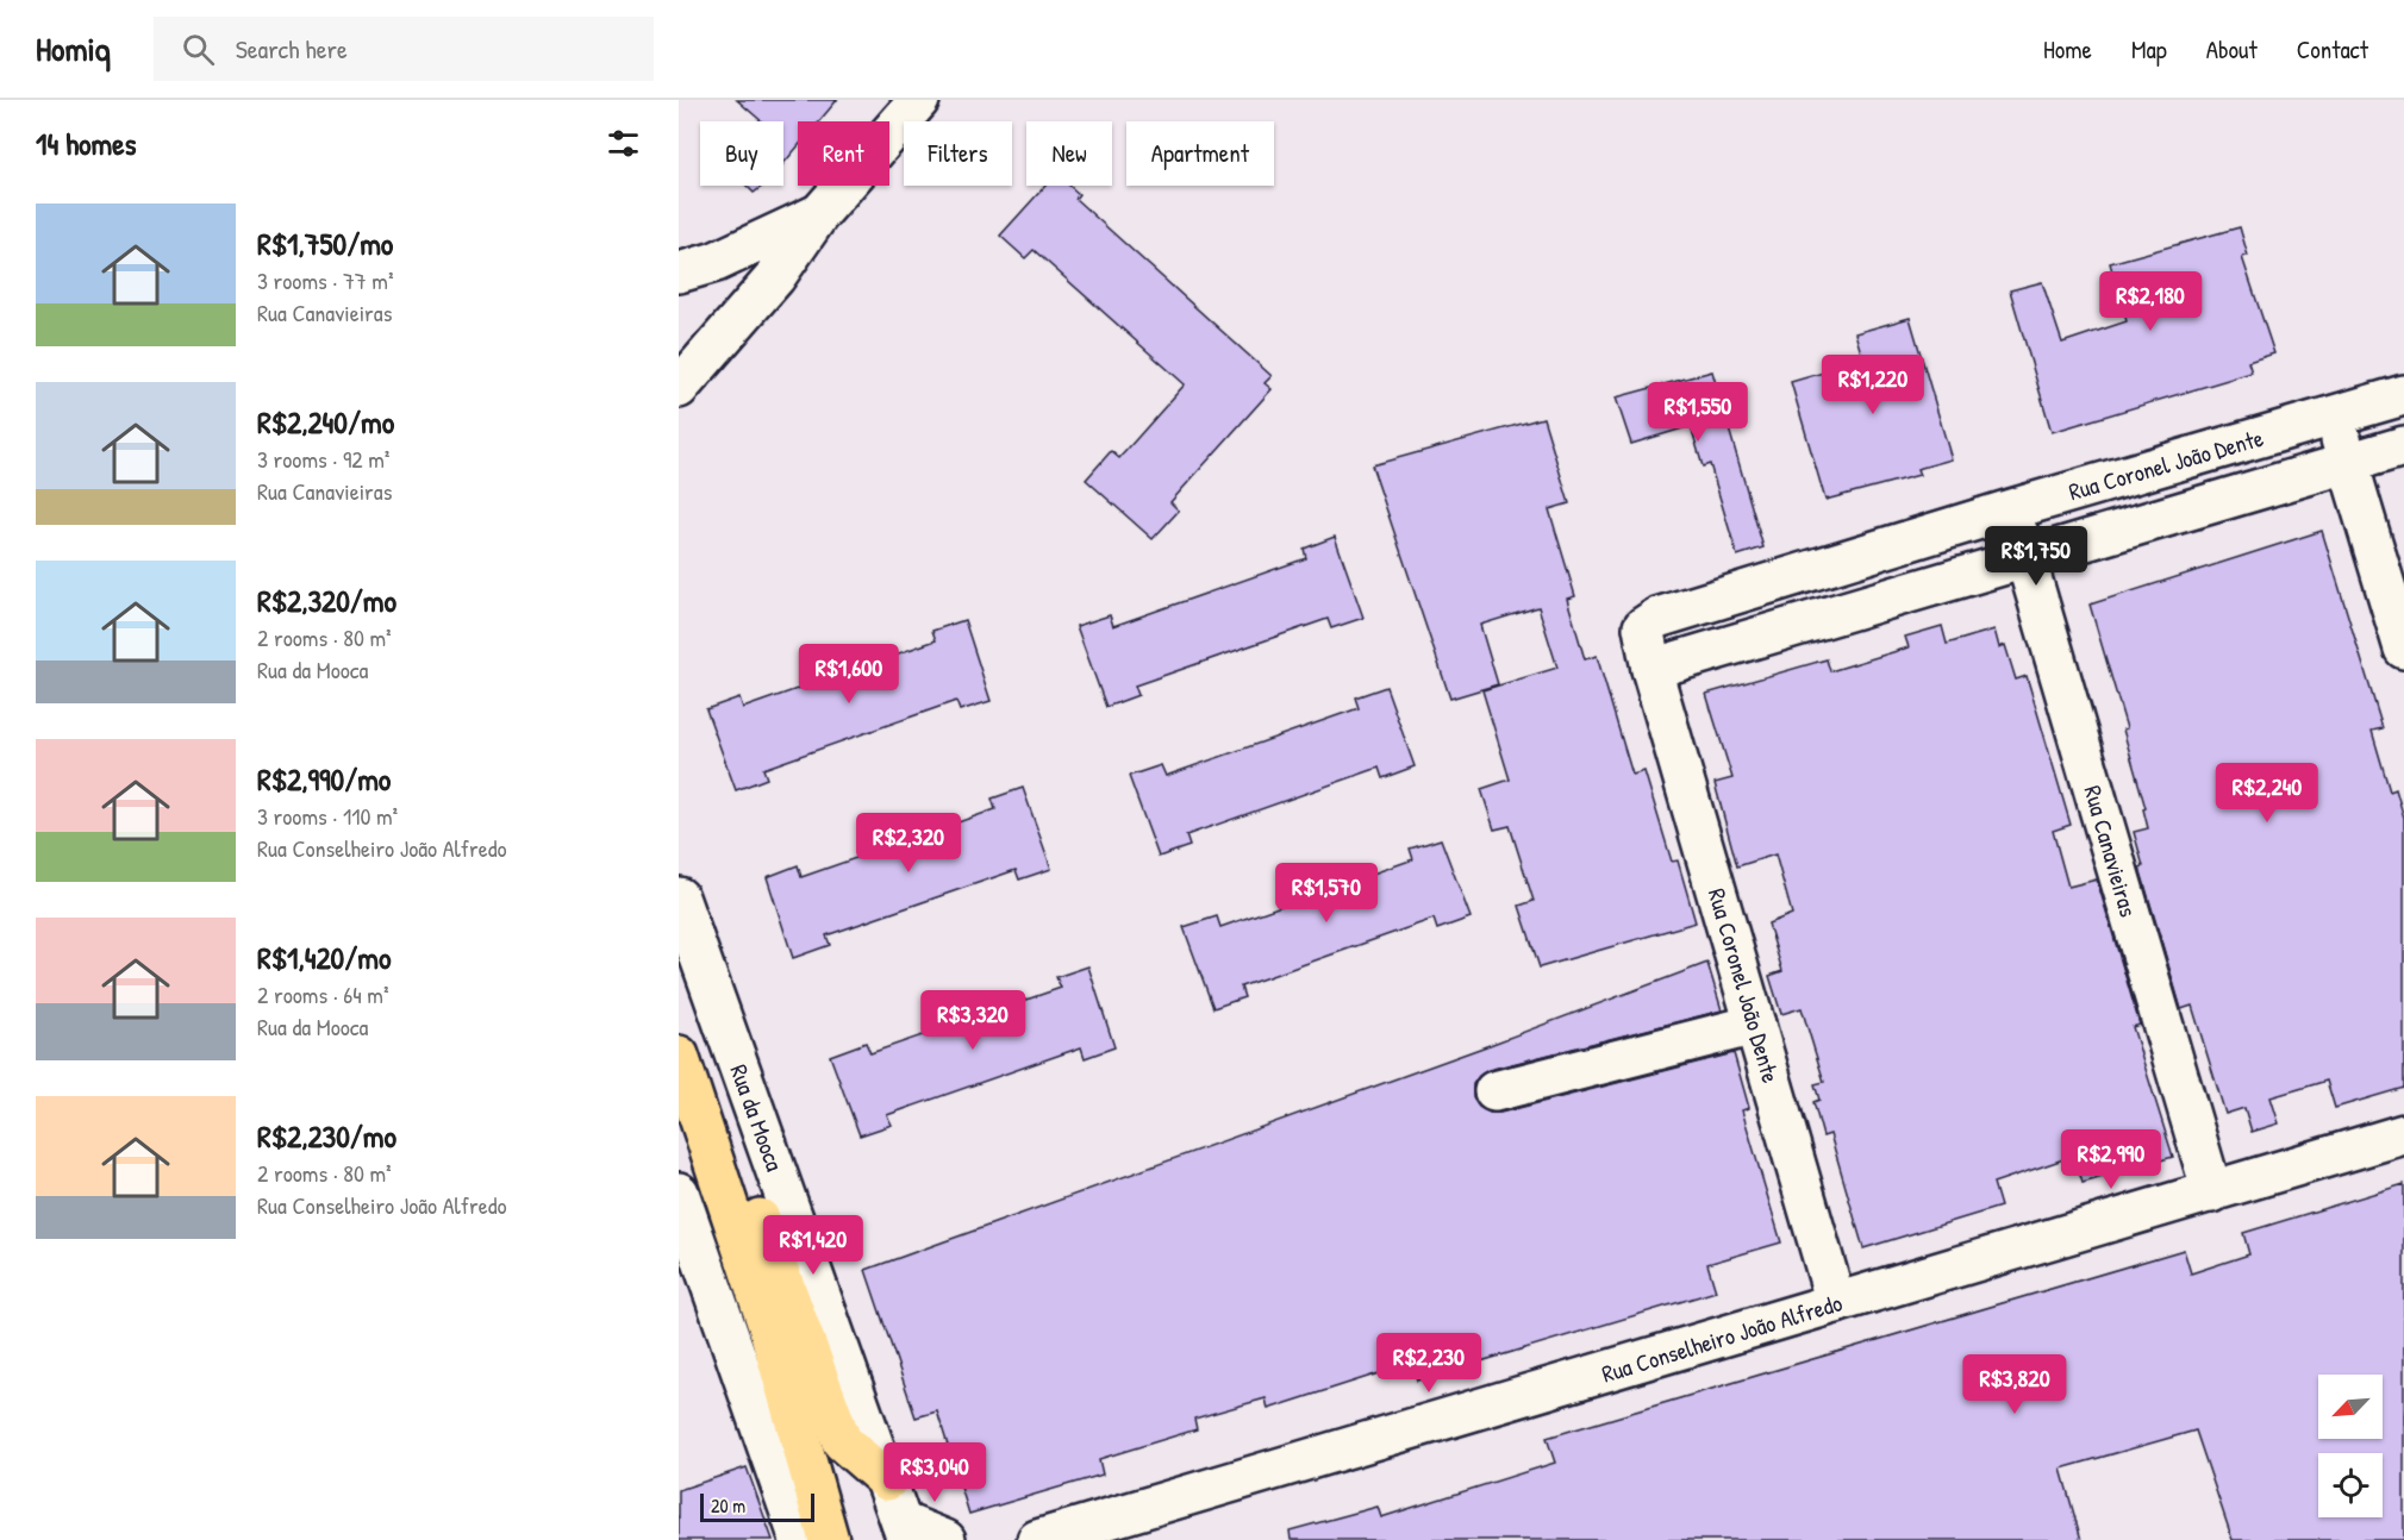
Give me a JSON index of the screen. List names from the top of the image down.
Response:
{
  "streets": {
    "street": [
      "Rua Coronel João Dente",
      "Rua Canavieiras",
      "Rua da Mooca",
      "Rua Conselheiro João Alfredo"
    ]
  },
  "crossings": [
    ["Rua Coronel João Dente", "Rua Canavieiras"],
    ["Rua Coronel João Dente", "Rua Conselheiro João Alfredo"],
    ["Rua Canavieiras", "Rua Conselheiro João Alfredo"]
  ],
  "scale_bar": "20 m",
  "north": "bottom left",
  "page": {
    "header": "Homiq",
    "search": "Search here",
    "nav": [
      "Home",
      "Map",
      "About",
      "Contact"
    ],
    "heading": "14 homes",
    "chip": [
      "Buy",
      "Rent",
      "Filters",
      "New",
      "Apartment"
    ],
    "list": [
      {
        "name": "R$1,750/mo",
        "note": "3 rooms · 77 m² · Rua Canavieiras"
      },
      {
        "name": "R$2,240/mo",
        "note": "3 rooms · 92 m² · Rua Canavieiras"
      },
      {
        "name": "R$2,320/mo",
        "note": "2 rooms · 80 m² · Rua da Mooca"
      },
      {
        "name": "R$2,990/mo",
        "note": "3 rooms · 110 m² · Rua Conselheiro João Alfredo"
      },
      {
        "name": "R$1,420/mo",
        "note": "2 rooms · 64 m² · Rua da Mooca"
      },
      {
        "name": "R$2,230/mo",
        "note": "2 rooms · 80 m² · Rua Conselheiro João Alfredo"
      }
    ],
    "price": [
      "R$2,180",
      "R$1,220",
      "R$1,550",
      "R$1,750",
      "R$1,600",
      "R$2,240",
      "R$2,320",
      "R$1,570",
      "R$3,320",
      "R$2,990",
      "R$1,420",
      "R$2,230",
      "R$3,820",
      "R$3,040"
    ],
    "scale": "20 m"
  }
}
